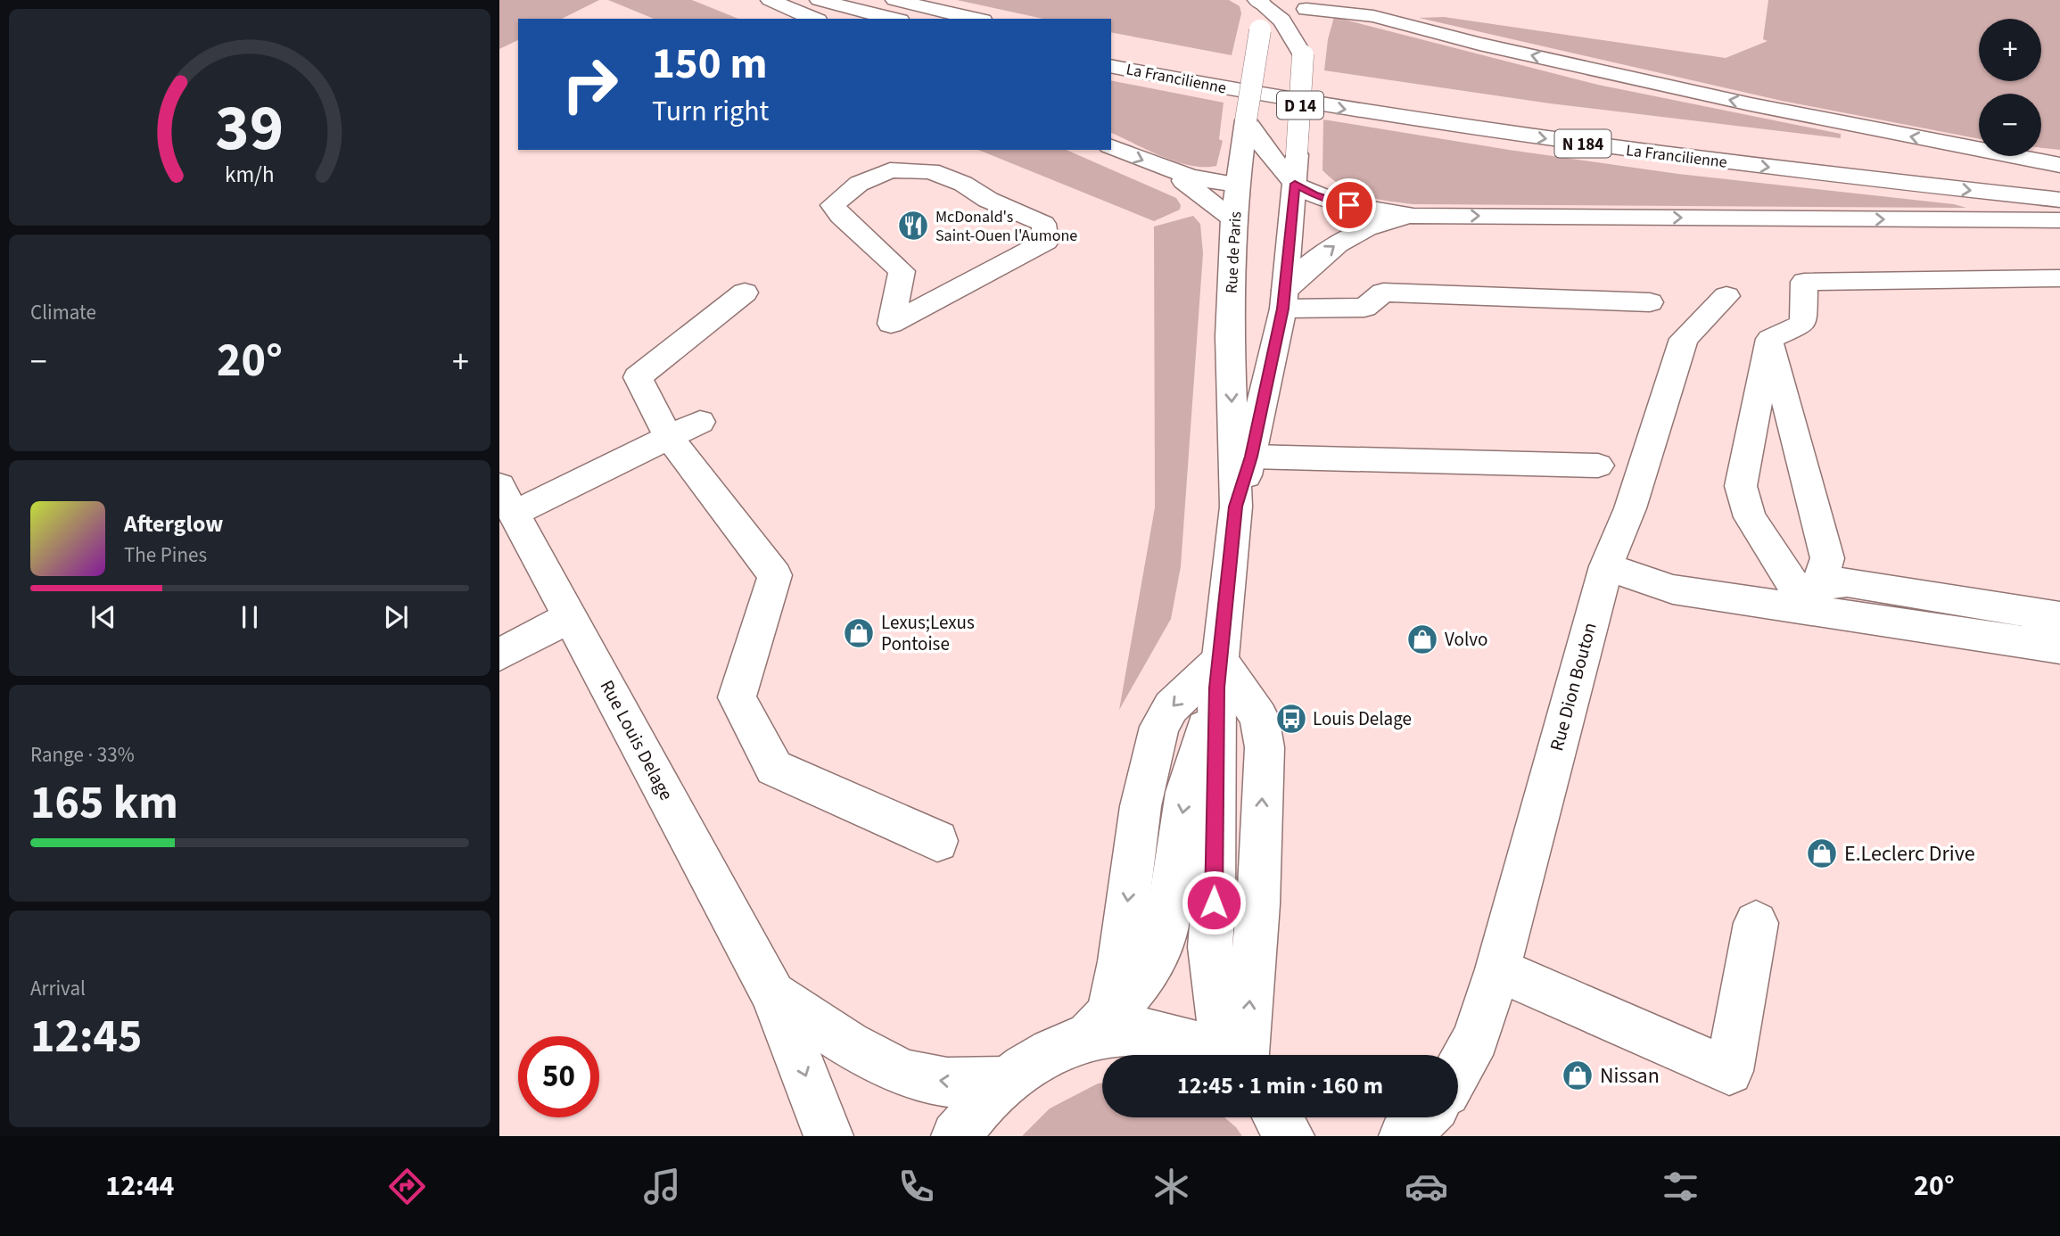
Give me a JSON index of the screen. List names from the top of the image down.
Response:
{
  "streets": {
    "main road": [
      "La Francilienne",
      "D 14",
      "N 184",
      "Rue de Paris",
      "Rue Dion Bouton",
      "Rue Louis Delage"
    ]
  },
  "crossings": [
    ["D 14", "Rue de Paris"]
  ],
  "places": {
    "restaurant": ["McDonald's Saint-Ouen l'Aumone"],
    "shop": [
      "Lexus;Lexus Pontoise",
      "Volvo",
      "E.Leclerc Drive",
      "Nissan"
    ],
    "bus stop": ["Louis Delage"]
  },
  "page": {
    "map_buttons": ["+", "−"],
    "turn": ["150 m", "Turn right"],
    "tile": [
      "Climate",
      ["Range · 33%", "165 km"],
      ["Arrival", "12:45"]
    ],
    "heat": ["−", "20°", "+"],
    "song": ["Afterglow", "The Pines"],
    "limit": "50",
    "trip": "12:45 · 1 min · 160 m",
    "tabs": ["12:44", "20°"],
    "gauge": ["39", "km/h"]
  }
}
